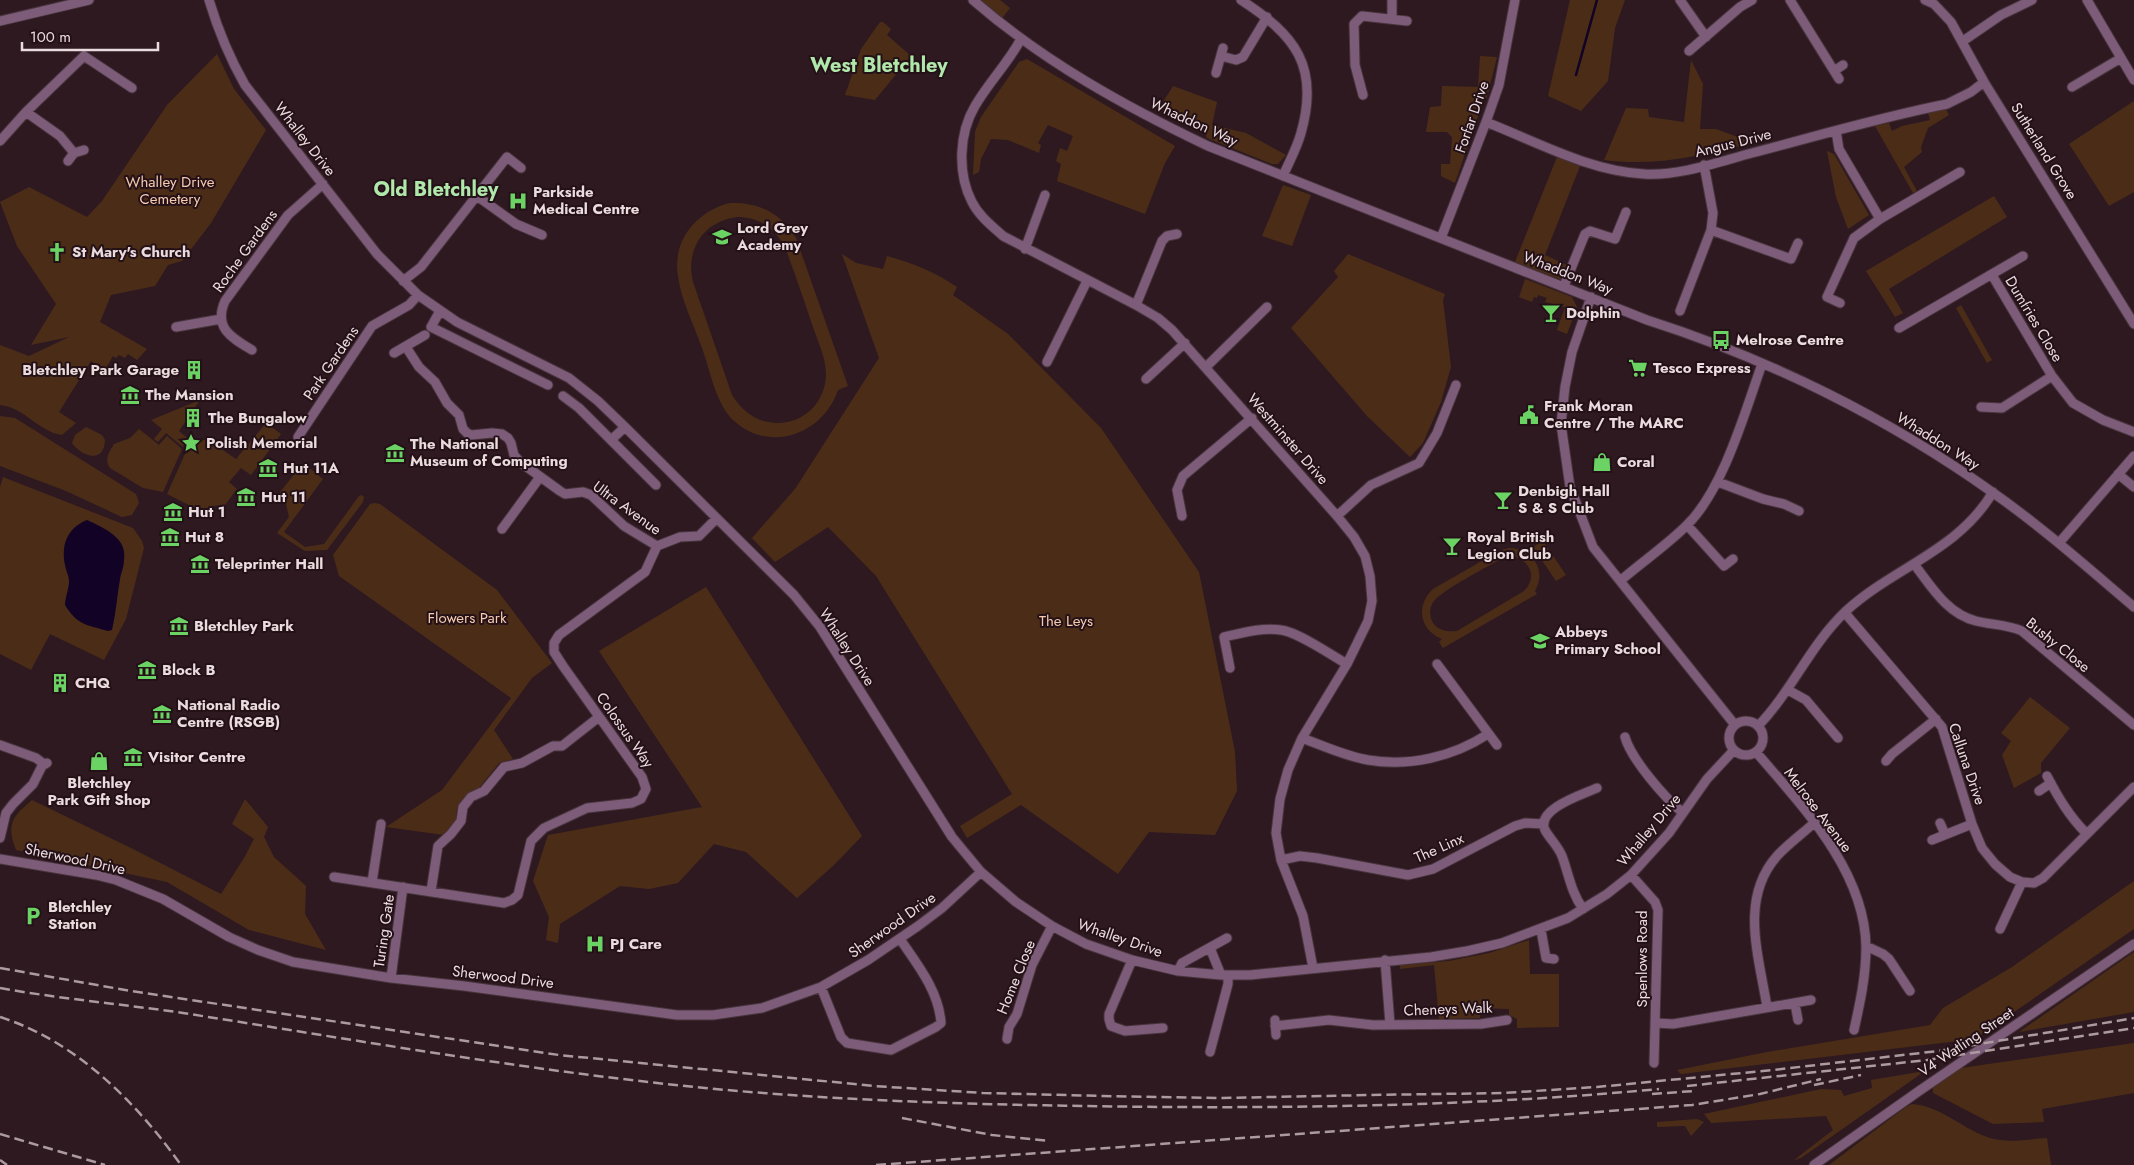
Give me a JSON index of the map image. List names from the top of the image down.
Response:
{
  "streets": {
    "street": [
      "Forfar Drive",
      "Whaddon Way",
      "Whalley Drive",
      "Angus Drive",
      "Sutherland Grove",
      "Roche Gardens",
      "Dumfries Close",
      "Park Gardens",
      "Westminster Drive",
      "Ultra Avenue",
      "Bushy Close",
      "Colossus Way",
      "Calluna Drive",
      "Melrose Avenue",
      "The Linx",
      "Sherwood Drive",
      "Turing Gate",
      "Spenlows Road",
      "Home Close",
      "Cheneys Walk",
      "V4 Watling Street"
    ]
  },
  "crossings": [
    ["Forfar Drive", "Whaddon Way"],
    ["Forfar Drive", "Angus Drive"],
    ["Whaddon Way", "Westminster Drive"],
    ["Whalley Drive", "Roche Gardens"],
    ["Whalley Drive", "Park Gardens"],
    ["Whalley Drive", "Westminster Drive"],
    ["Whalley Drive", "Ultra Avenue"],
    ["Whalley Drive", "Melrose Avenue"],
    ["Whalley Drive", "Sherwood Drive"],
    ["Whalley Drive", "Spenlows Road"],
    ["Whalley Drive", "Home Close"],
    ["Whalley Drive", "Cheneys Walk"],
    ["Angus Drive", "Sutherland Grove"],
    ["Westminster Drive", "The Linx"],
    ["Ultra Avenue", "Colossus Way"],
    ["Colossus Way", "Turing Gate"],
    ["Sherwood Drive", "Turing Gate"]
  ],
  "districts": ["West Bletchley", "Old Bletchley"],
  "parks": ["Whalley Drive Cemetery", "Flowers Park", "The Leys"],
  "places": {
    "hospital": ["Parkside Medical Centre", "PJ Care"],
    "school or university": ["Lord Grey Academy", "Abbeys Primary School"],
    "church": ["St Mary's Church"],
    "bar": ["Dolphin", "Denbigh Hall S & S Club", "Royal British Legion Club"],
    "bus stop": ["Melrose Centre"],
    "supermarket": ["Tesco Express"],
    "building": ["Bletchley Park Garage", "The Bungalow", "CHQ"],
    "museum": [
      "The Mansion",
      "The National Museum of Computing",
      "Hut 11A",
      "Hut 11",
      "Hut 1",
      "Hut 8",
      "Teleprinter Hall",
      "Bletchley Park",
      "Block B",
      "National Radio Centre (RSGB)",
      "Visitor Centre"
    ],
    "public building": ["Frank Moran Centre / The MARC"],
    "place": ["Polish Memorial"],
    "shop": ["Coral", "Bletchley Park Gift Shop"],
    "parking": ["Bletchley Station"]
  },
  "scale_bar": "100 m"
}
